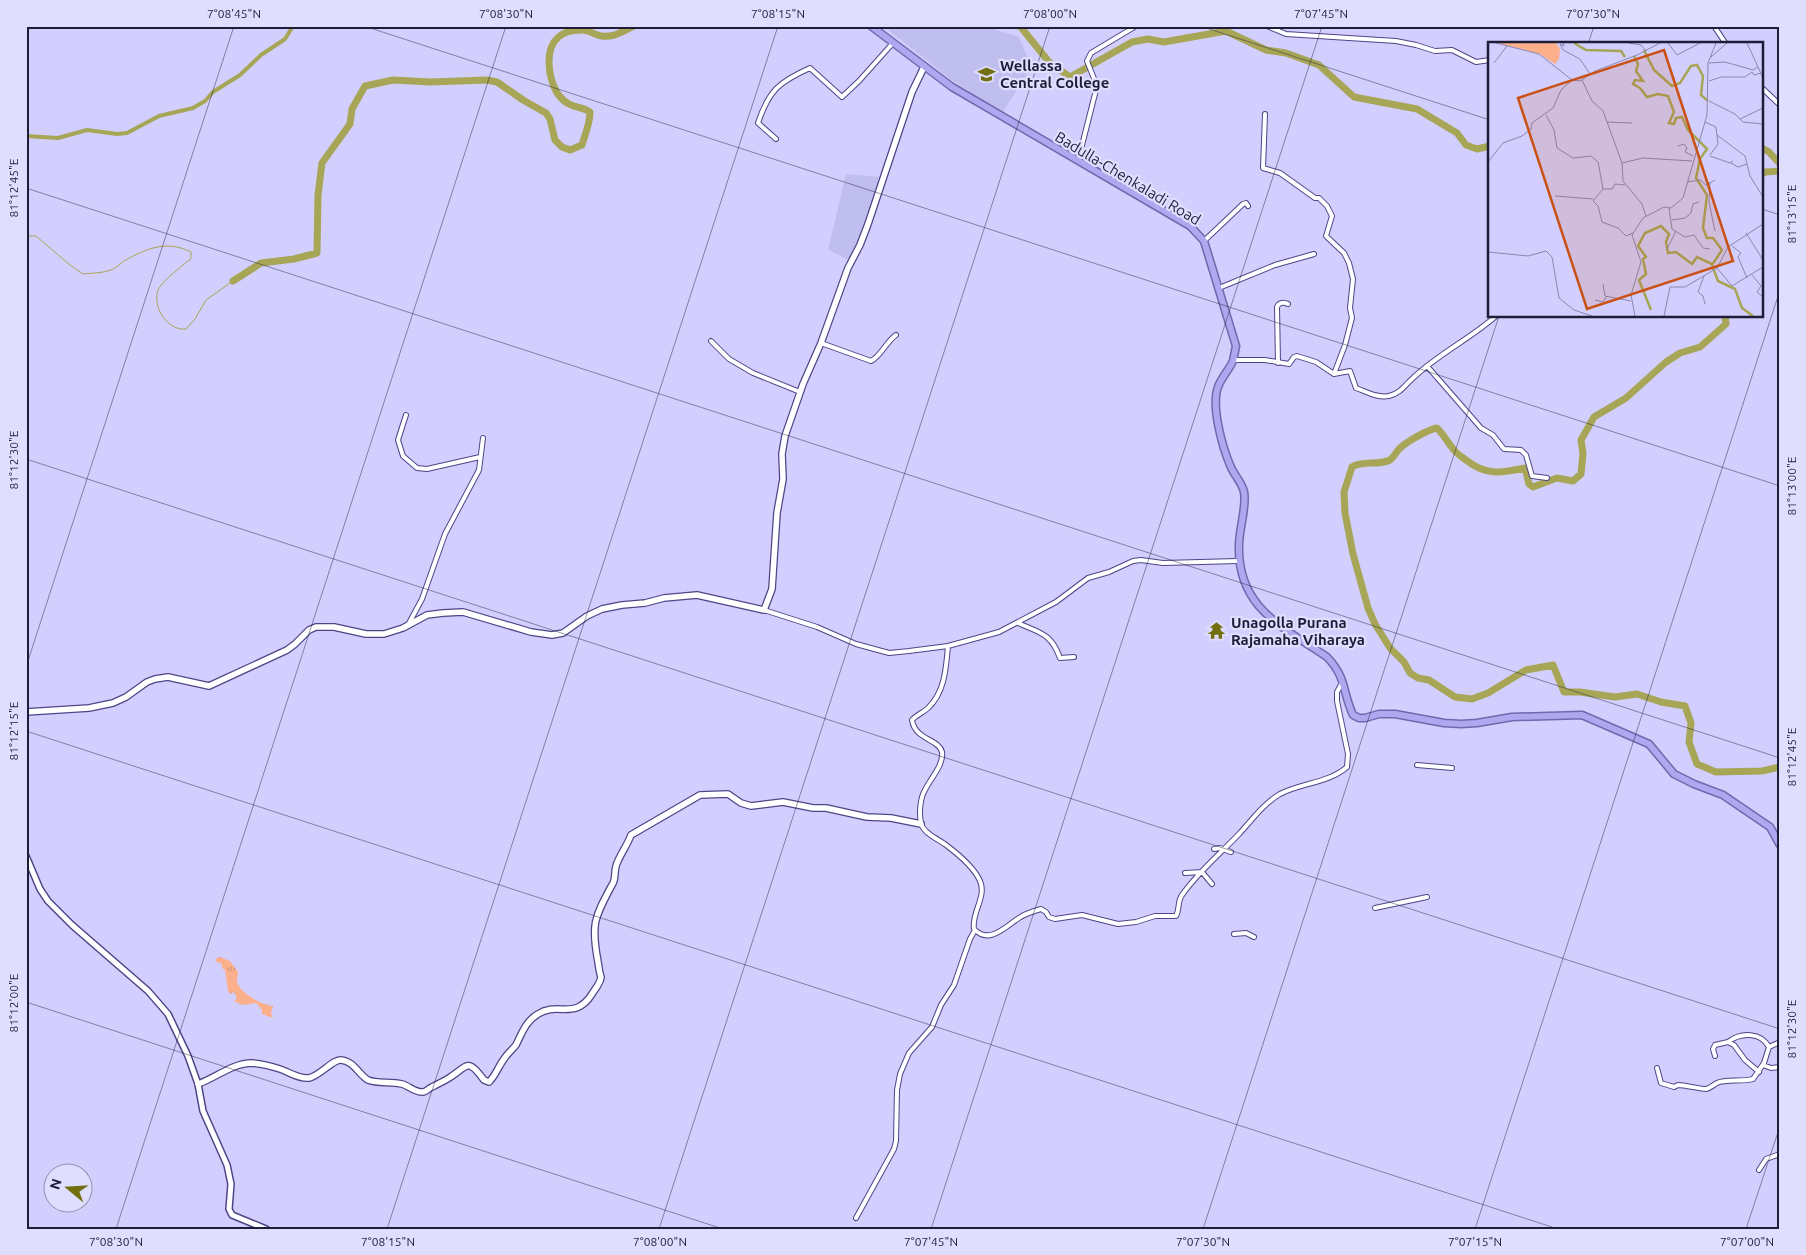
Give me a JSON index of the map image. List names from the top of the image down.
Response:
{
  "streets": {
    "highway": ["Badulla-Chenkaladi Road"]
  },
  "places": {
    "school or university": ["Wellassa Central College"],
    "temple": ["Unagolla Purana Rajamaha Viharaya"]
  },
  "north": "left",
  "coordinates": [
    "7°08'45\"N",
    "7°08'30\"N",
    "7°08'15\"N",
    "7°08'00\"N",
    "7°07'45\"N",
    "7°07'30\"N",
    "81°12'45\"E",
    "81°13'15\"E",
    "81°12'30\"E",
    "81°13'00\"E",
    "81°12'15\"E",
    "81°12'00\"E",
    "7°07'15\"N",
    "7°07'00\"N"
  ]
}
